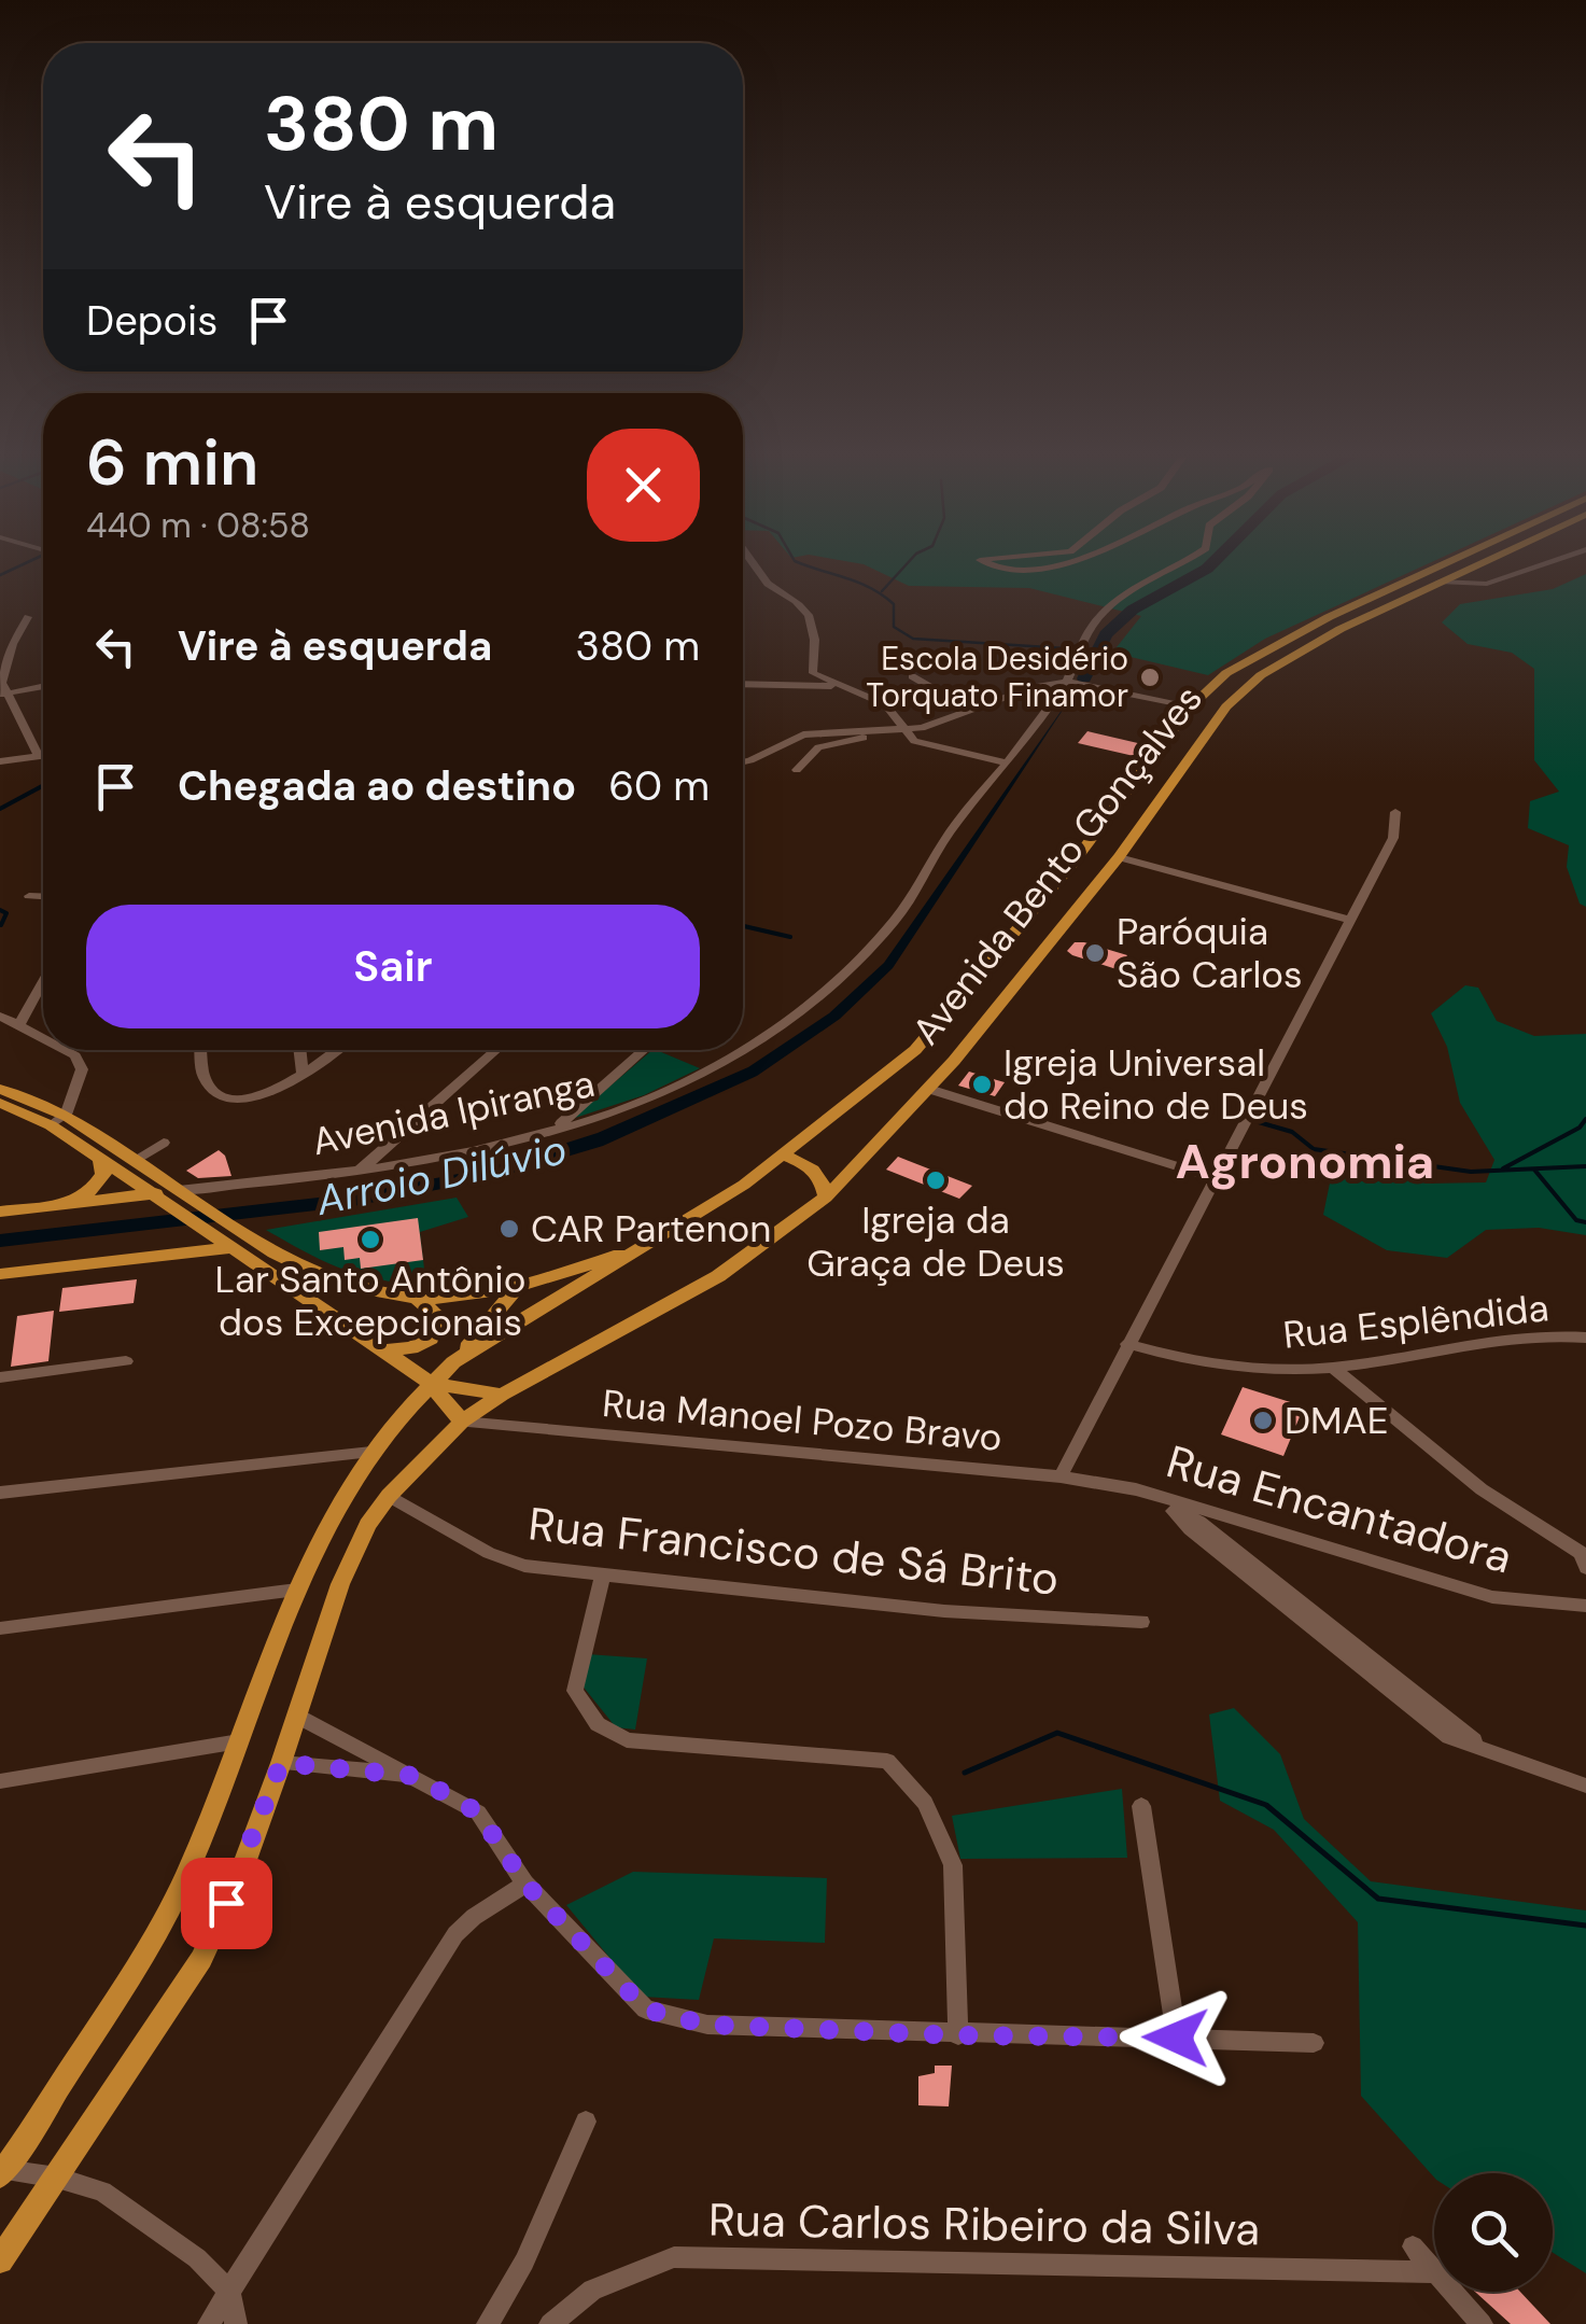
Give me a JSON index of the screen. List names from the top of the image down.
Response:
{
  "streets": {
    "main road": ["Avenida Bento Gonçalves"],
    "street": [
      "Avenida Ipiranga",
      "Rua Esplêndida",
      "Rua Manoel Pozo Bravo",
      "Rua Encantadora",
      "Rua Francisco de Sá Brito",
      "Rua Carlos Ribeiro da Silva"
    ]
  },
  "crossings": [
    ["Avenida Bento Gonçalves", "Rua Manoel Pozo Bravo"],
    ["Avenida Bento Gonçalves", "Rua Francisco de Sá Brito"],
    ["Rua Manoel Pozo Bravo", "Rua Encantadora"]
  ],
  "districts": ["Agronomia"],
  "water": ["Arroio Dilúvio"],
  "places": [
    "Escola Desidério Torquato Finamor",
    "Paróquia São Carlos",
    "Igreja Universal do Reino de Deus",
    "Igreja da Graça de Deus",
    "CAR Partenon",
    "Lar Santo Antônio dos Excepcionais",
    "DMAE"
  ],
  "page": {
    "turn": ["380 m", "Vire à esquerda"],
    "then": "Depois",
    "heading": ["6 min", "440 m · 08:58"],
    "list": [
      {
        "name": "Vire à esquerda",
        "value": "380 m"
      },
      {
        "name": "Chegada ao destino",
        "value": "60 m"
      }
    ],
    "buttons": "Sair"
  }
}
